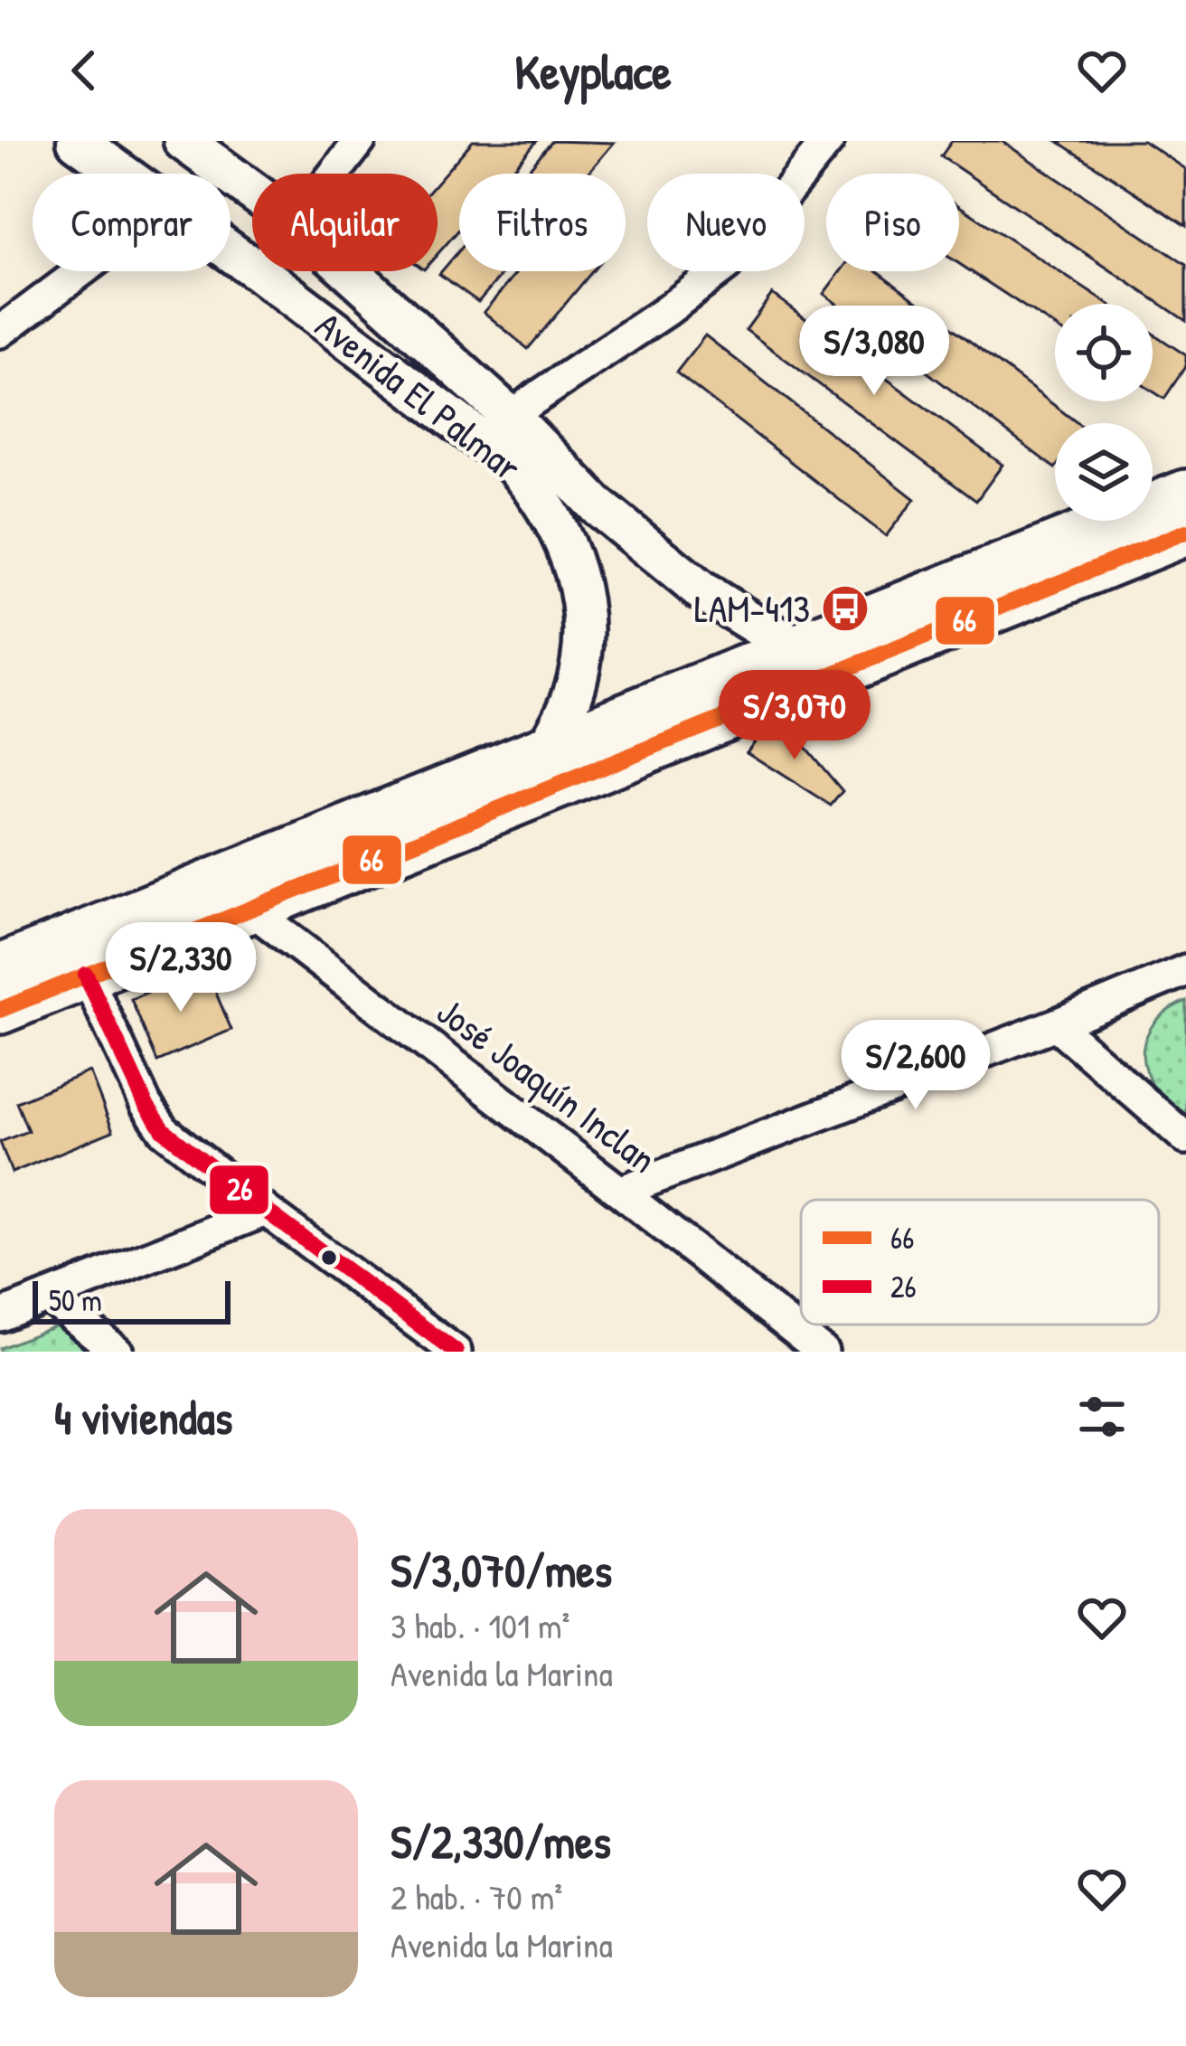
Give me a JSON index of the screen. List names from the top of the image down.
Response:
{
  "streets": {
    "street": ["Avenida El Palmar", "José Joaquín Inclan"]
  },
  "places": {
    "bus stop": ["LAM-413"]
  },
  "lines": ["transit line 66", "transit line 26"],
  "legend": ["66", "26"],
  "scale_bar": "50 m",
  "page": {
    "header": "Keyplace",
    "chip": [
      "Comprar",
      "Alquilar",
      "Filtros",
      "Nuevo",
      "Piso"
    ],
    "price": [
      "S/3,080",
      "S/3,070",
      "S/2,330",
      "S/2,600"
    ],
    "scale": "50 m",
    "heading": "4 viviendas",
    "list": [
      {
        "name": "S/3,070/mes",
        "note": "3 hab. · 101 m² · Avenida la Marina"
      },
      {
        "name": "S/2,330/mes",
        "note": "2 hab. · 70 m² · Avenida la Marina"
      }
    ]
  }
}
